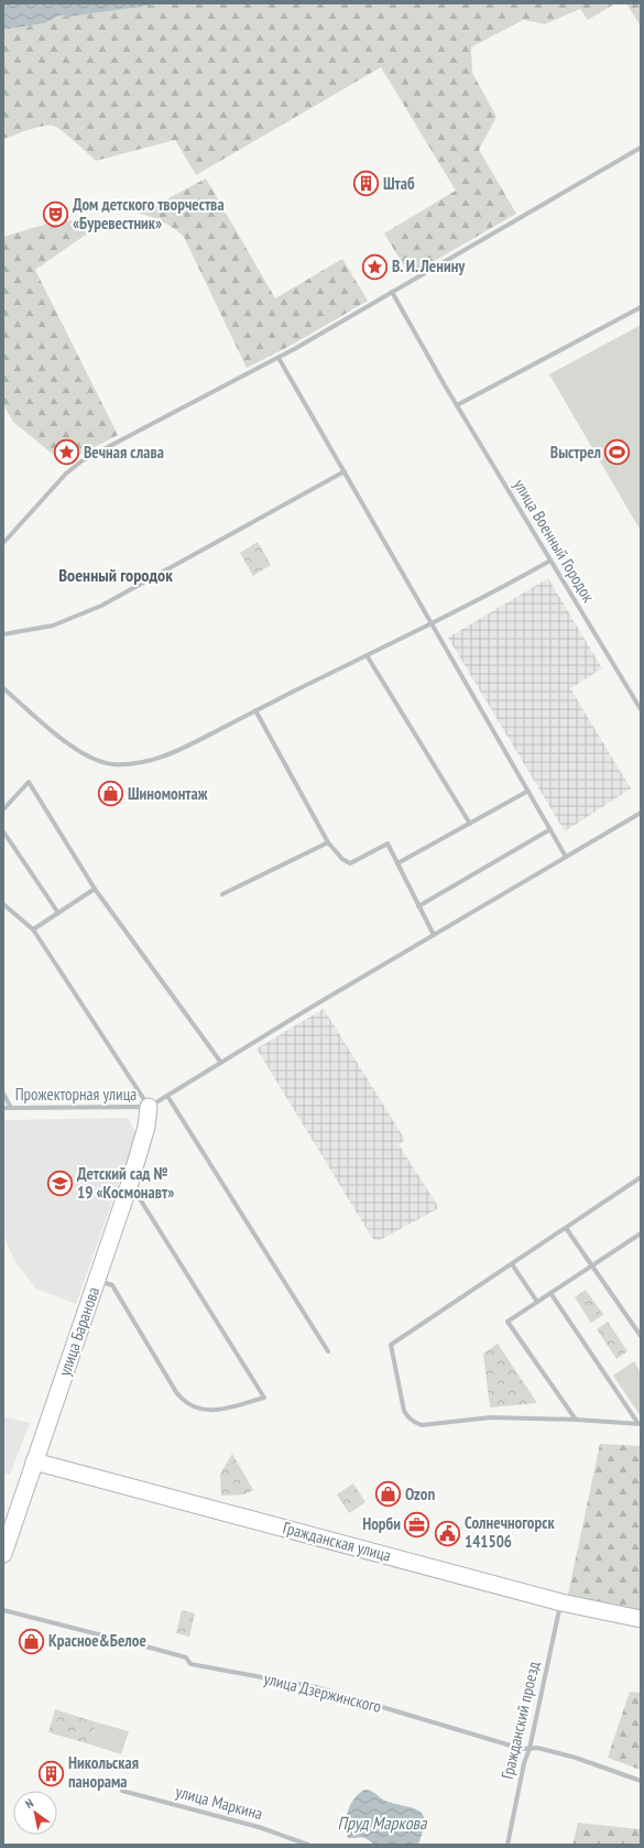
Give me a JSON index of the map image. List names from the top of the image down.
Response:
{
  "streets": {
    "street": [
      "улица Военный Городок",
      "Прожекторная улица",
      "улица Баранова",
      "Гражданская улица",
      "улица Дзержинского",
      "Гражданский проезд",
      "улица Маркина"
    ]
  },
  "crossings": [
    ["Прожекторная улица", "улица Баранова"],
    ["улица Баранова", "Гражданская улица"],
    ["Гражданская улица", "Гражданский проезд"],
    ["улица Дзержинского", "Гражданский проезд"]
  ],
  "districts": ["Военный городок"],
  "water": ["Пруд Маркова"],
  "places": {
    "building": ["Штаб", "Никольская панорама"],
    "theatre": ["Дом детского творчества «Буревестник»"],
    "place": ["В. И. Ленину", "Вечная слава"],
    "sports": ["Выстрел"],
    "shop": ["Шиномонтаж", "Ozon", "Красное&Белое"],
    "school or university": ["Детский сад № 19 «Космонавт»"],
    "office": ["Норби"],
    "public building": ["Солнечногорск 141506"]
  },
  "north": "top left"
}
